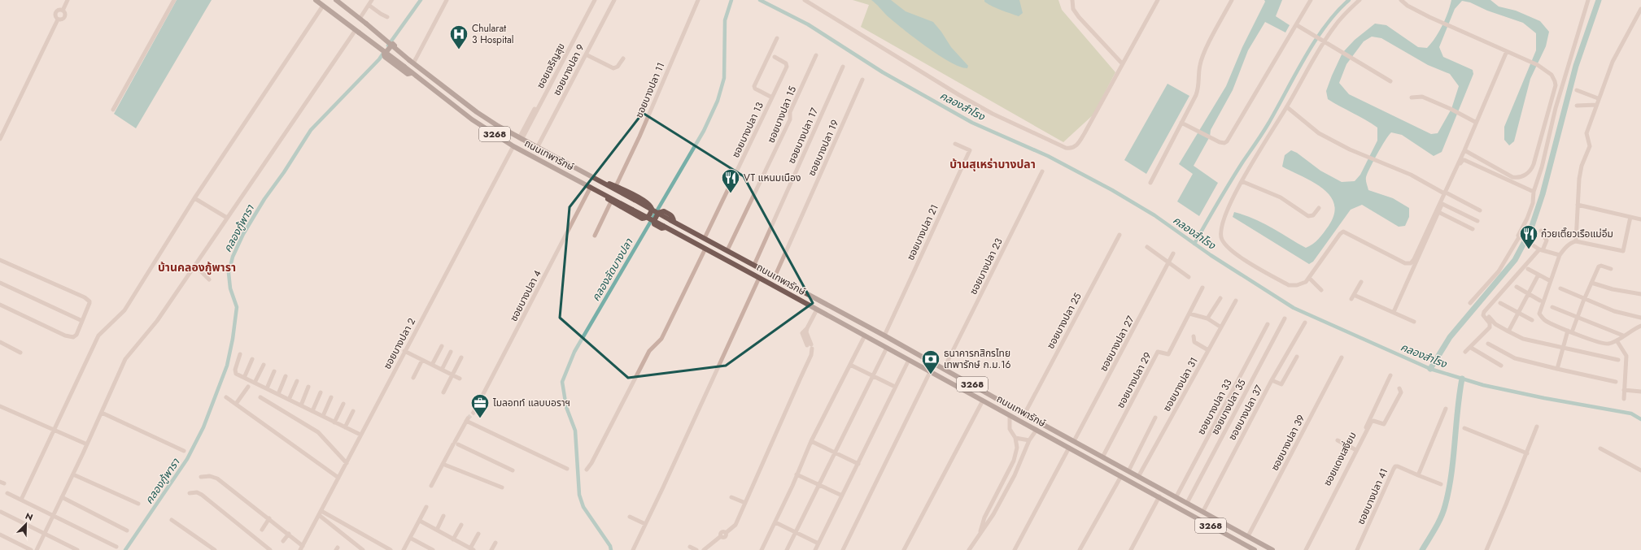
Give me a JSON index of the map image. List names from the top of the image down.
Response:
{
  "streets": {
    "main road": ["3268", "ถนนเทพารักษ์"],
    "street": [
      "ซอยเจริญสุข",
      "ซอยบางปลา 9",
      "ซอยบางปลา 11",
      "ซอยบางปลา 15",
      "ซอยบางปลา 13",
      "ซอยบางปลา 17",
      "ซอยบางปลา 19",
      "ซอยบางปลา 21",
      "ซอยบางปลา 23",
      "ซอยบางปลา 4",
      "ซอยบางปลา 25",
      "ซอยบางปลา 2",
      "ซอยบางปลา 27",
      "ซอยบางปลา 29",
      "ซอยบางปลา 31",
      "ซอยบางปลา 33",
      "ซอยบางปลา 35",
      "ซอยบางปลา 37",
      "ซอยบางปลา 39",
      "ซอยแดงเสงี่ยม",
      "ซอยบางปลา 41"
    ]
  },
  "crossings": [
    ["ซอยเจริญสุข", "ถนนเทพารักษ์"],
    ["ซอยบางปลา 9", "ถนนเทพารักษ์"],
    ["ซอยบางปลา 15", "ถนนเทพารักษ์"],
    ["ซอยบางปลา 13", "ถนนเทพารักษ์"],
    ["ซอยบางปลา 17", "ถนนเทพารักษ์"],
    ["ซอยบางปลา 19", "ถนนเทพารักษ์"],
    ["ถนนเทพารักษ์", "ซอยบางปลา 21"],
    ["ถนนเทพารักษ์", "ซอยบางปลา 23"],
    ["ถนนเทพารักษ์", "ซอยบางปลา 4"],
    ["ถนนเทพารักษ์", "ซอยบางปลา 25"],
    ["ถนนเทพารักษ์", "ซอยบางปลา 2"],
    ["ถนนเทพารักษ์", "ซอยบางปลา 27"],
    ["ถนนเทพารักษ์", "ซอยบางปลา 29"],
    ["ถนนเทพารักษ์", "ซอยบางปลา 31"],
    ["ถนนเทพารักษ์", "ซอยบางปลา 33"],
    ["ถนนเทพารักษ์", "ซอยบางปลา 35"],
    ["ถนนเทพารักษ์", "ซอยบางปลา 37"],
    ["ถนนเทพารักษ์", "ซอยบางปลา 39"]
  ],
  "districts": ["บ้านสุเหร่าบางปลา", "บ้านคลองกู้พารา"],
  "water": ["คลองสำโรง", "คลองกู้พารา", "คลองลัดบางปลา"],
  "places": {
    "hospital": ["Chularat 3 Hospital"],
    "restaurant": ["VT แหนมเนือง", "ก๋วยเตี๊ยวเรือแม่อิ่ม"],
    "bank": ["ธนาคารกสิกรไทย เทพารักษ์ ก.ม.16"],
    "office": ["ไมลอทท์ แลบบอราฯ"]
  },
  "north": "top right"
}
